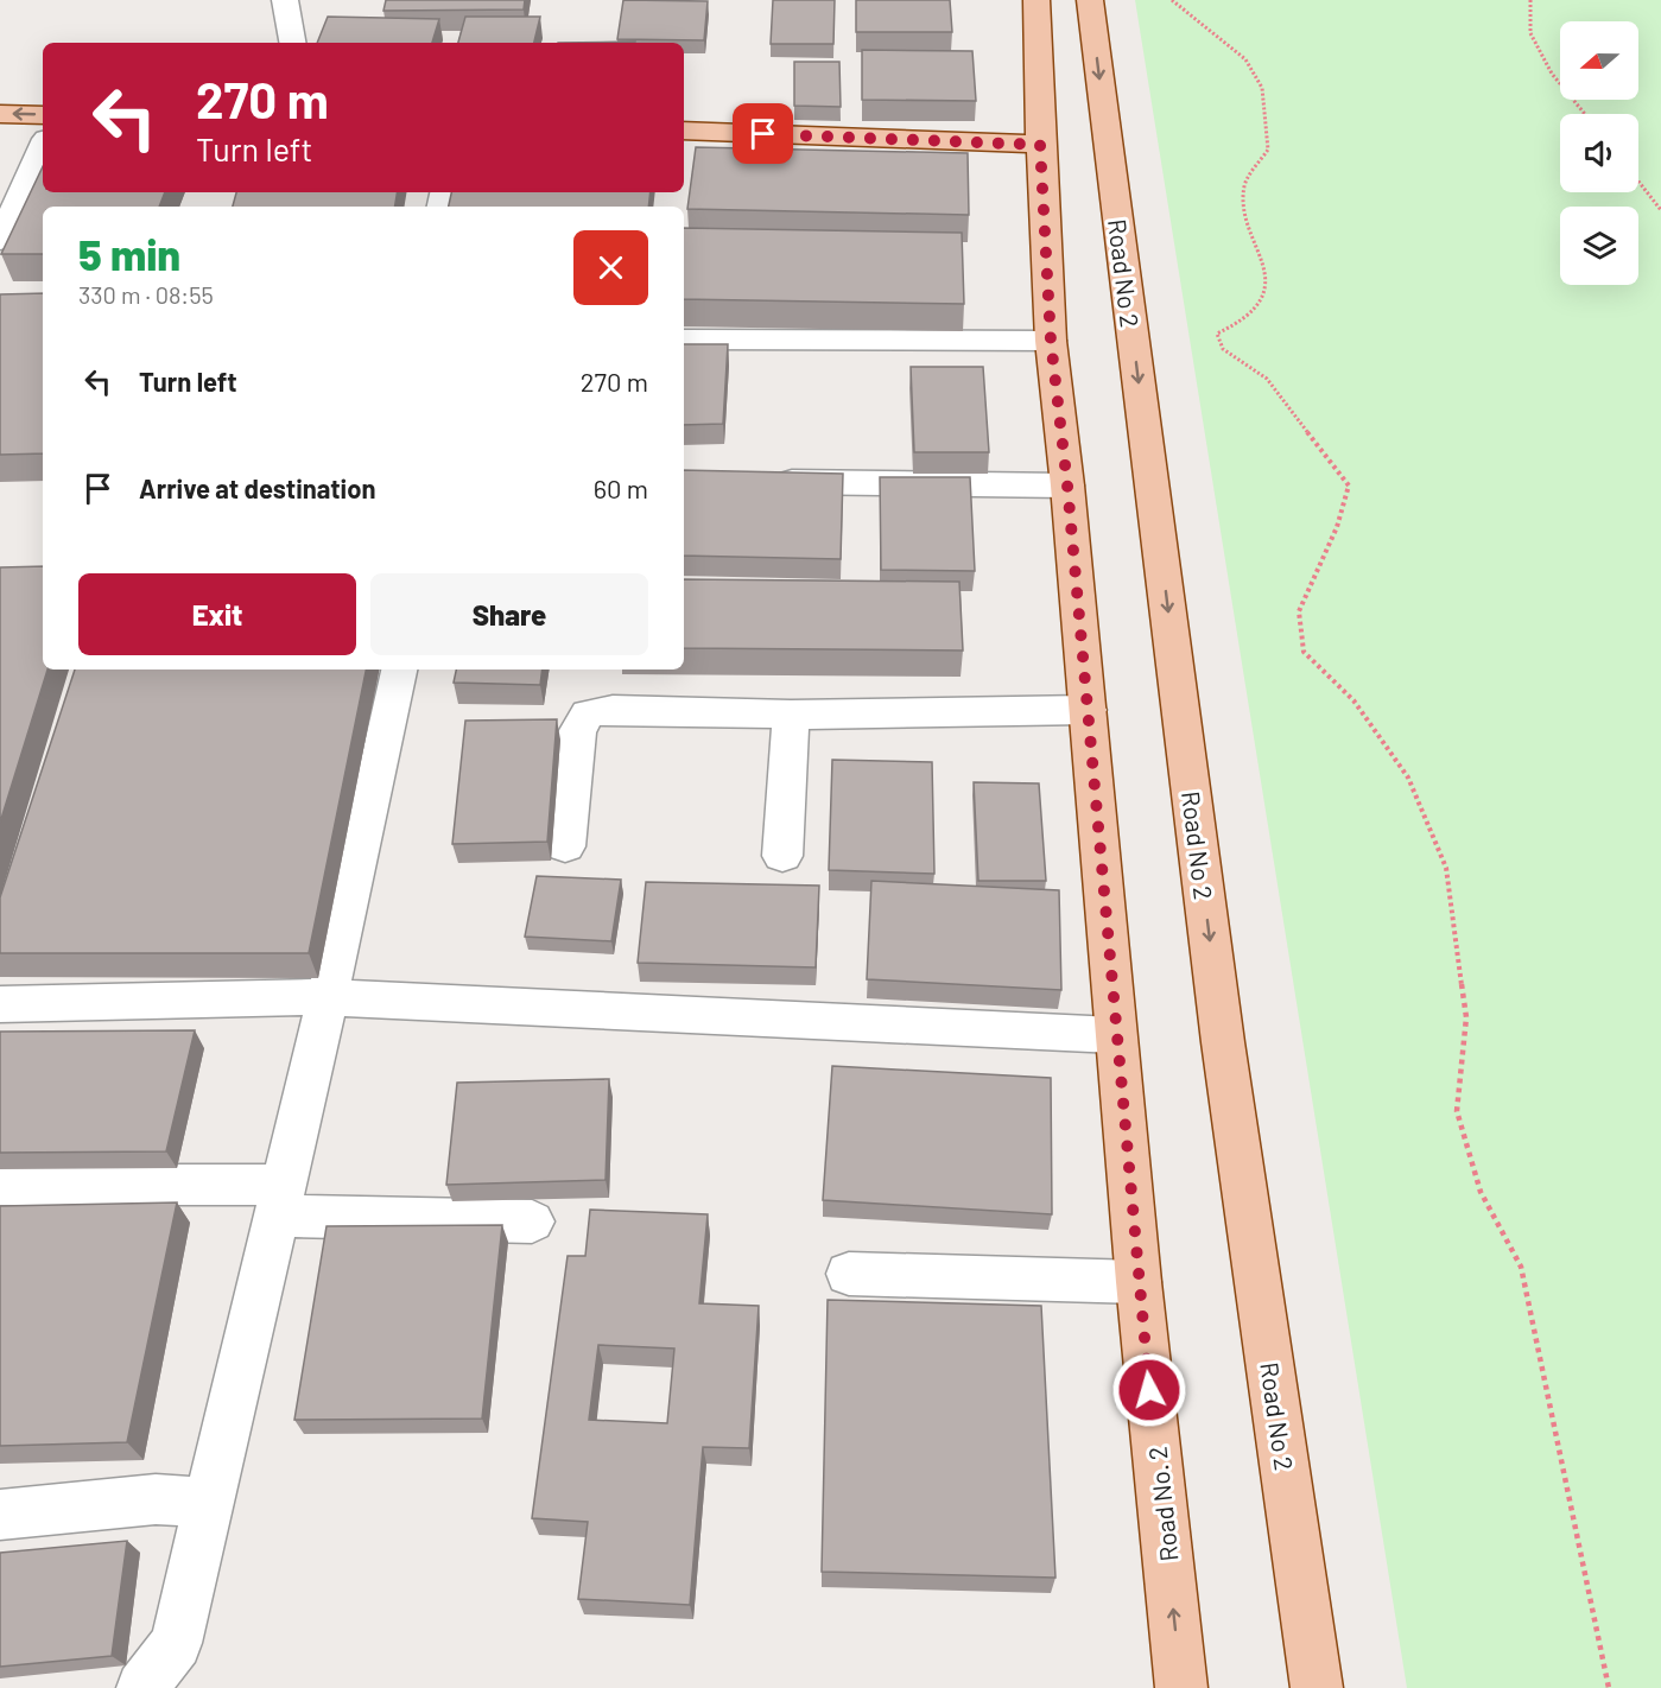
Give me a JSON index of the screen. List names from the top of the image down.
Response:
{
  "streets": {
    "main road": ["Road No 2", "Road No. 2"]
  },
  "one_way": ["Road No 2"],
  "north": "left",
  "page": {
    "turn": ["270 m", "Turn left"],
    "heading": ["5 min", "330 m · 08:55"],
    "list": [
      {
        "name": "Turn left",
        "value": "270 m"
      },
      {
        "name": "Arrive at destination",
        "value": "60 m"
      }
    ],
    "buttons": ["Exit", "Share"]
  }
}
